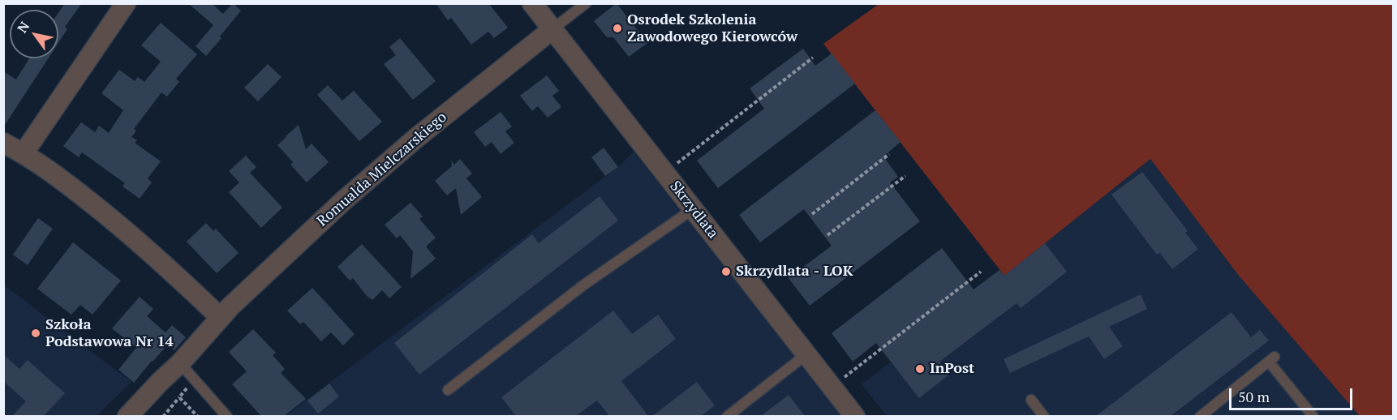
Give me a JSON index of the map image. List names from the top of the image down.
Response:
{
  "streets": {
    "street": ["Romualda Mielczarskiego", "Skrzydlata"]
  },
  "crossings": [
    ["Romualda Mielczarskiego", "Skrzydlata"]
  ],
  "places": [
    "Osrodek Szkolenia Zawodowego Kierowców",
    "Skrzydlata - LOK",
    "Szkoła Podstawowa Nr 14",
    "InPost"
  ],
  "scale_bar": "50 m",
  "north": "top left"
}
